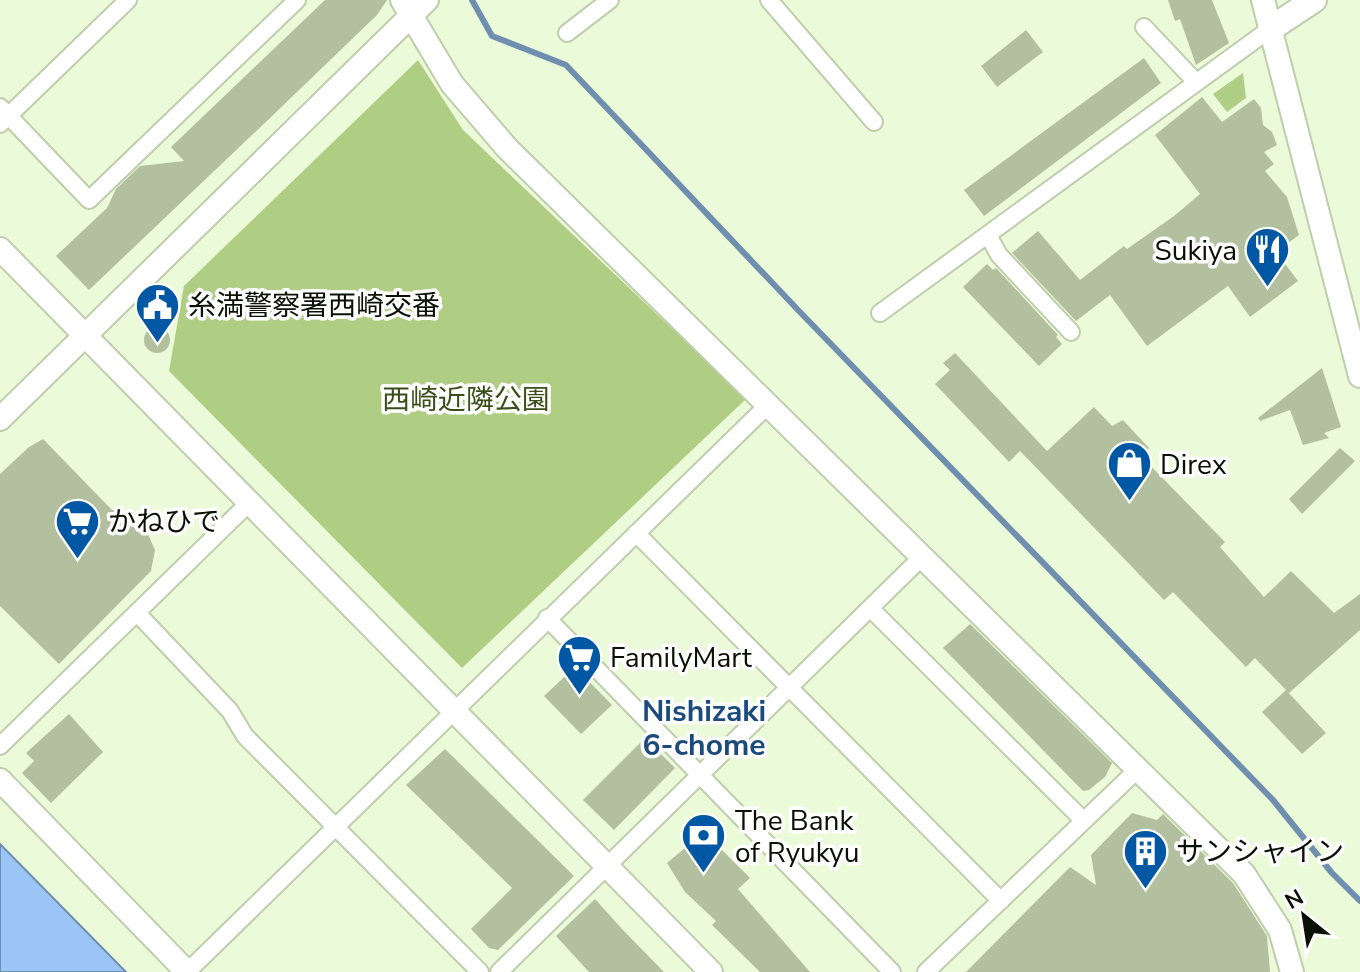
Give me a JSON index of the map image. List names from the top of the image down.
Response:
{
  "districts": ["Nishizaki 6-chome"],
  "parks": ["西崎近隣公園"],
  "places": {
    "restaurant": ["Sukiya"],
    "public building": ["糸満警察署西崎交番"],
    "shop": ["Direx"],
    "supermarket": ["かねひで", "FamilyMart"],
    "bank": ["The Bank of Ryukyu"],
    "building": ["サンシャイン"]
  },
  "north": "top left"
}
